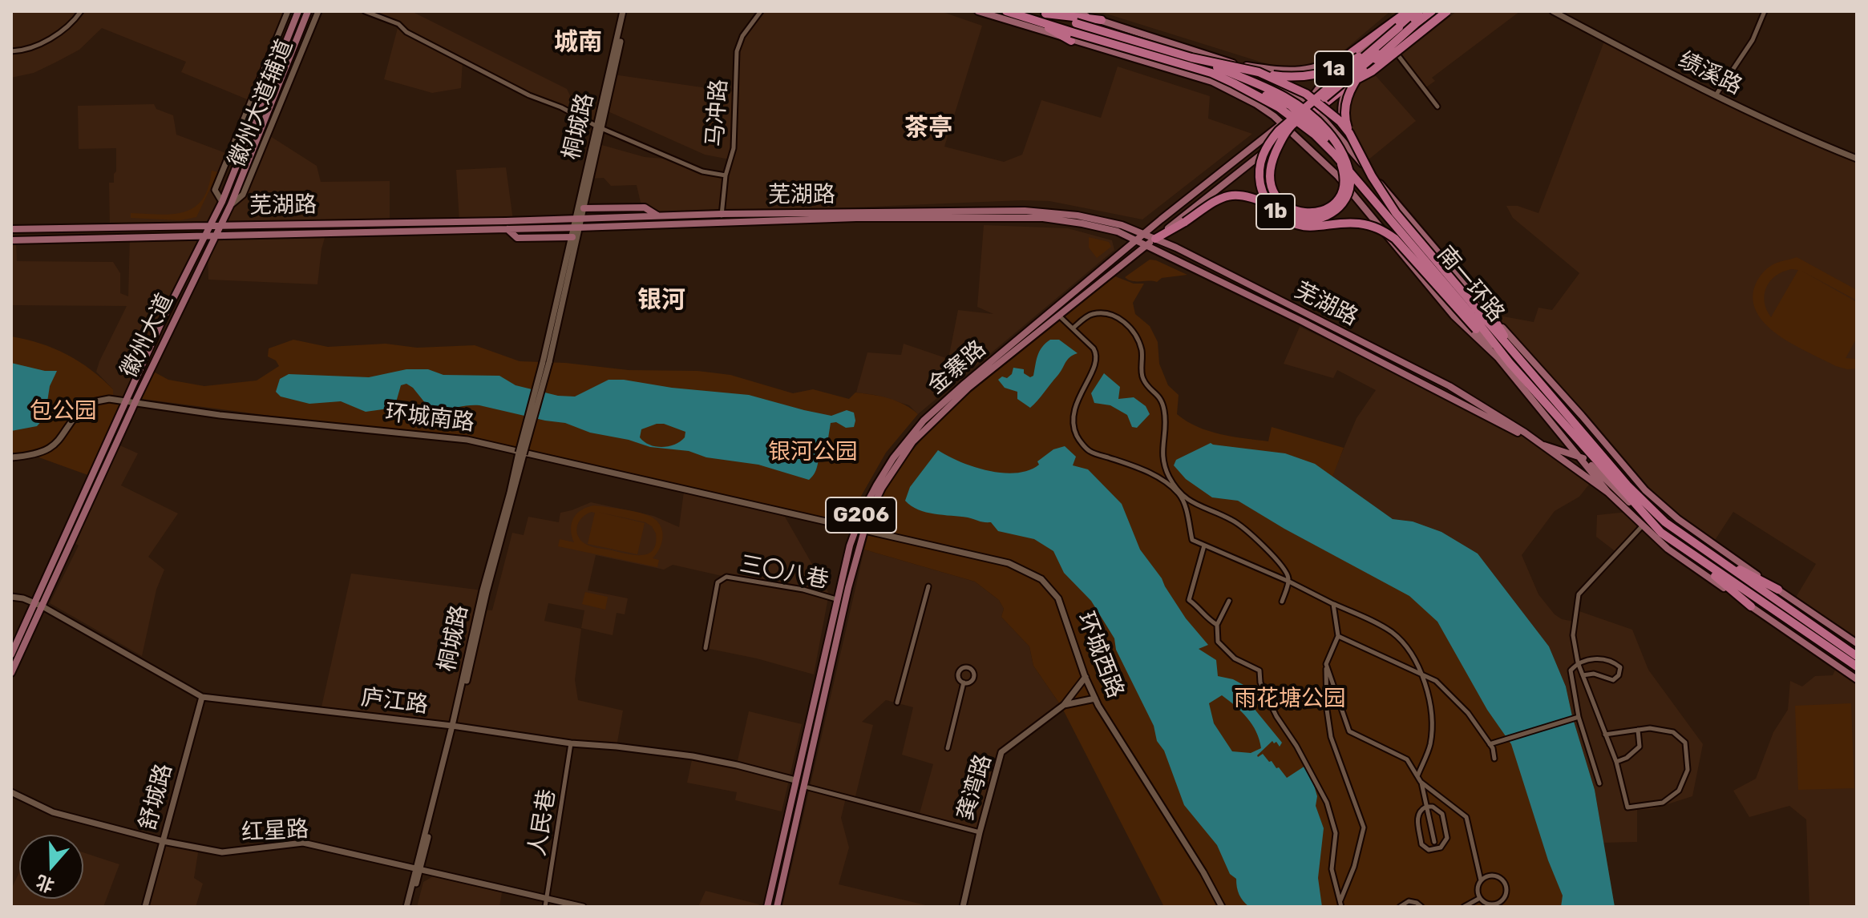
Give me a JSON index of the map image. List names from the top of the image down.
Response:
{
  "streets": {
    "highway": ["1a", "1b", "南一环路"],
    "main road": [
      "芜湖路",
      "徽州大道",
      "金寨路",
      "G206"
    ],
    "street": [
      "绩溪路",
      "徽州大道辅道",
      "马冲路",
      "桐城路",
      "环城南路",
      "三〇八巷",
      "环城西路",
      "庐江路",
      "龚湾路",
      "舒城路",
      "人民巷",
      "红星路"
    ]
  },
  "crossings": [
    ["1a", "1b"],
    ["1a", "南一环路"],
    ["徽州大道辅道", "徽州大道"],
    ["马冲路", "芜湖路"],
    ["桐城路", "芜湖路"],
    ["桐城路", "庐江路"],
    ["桐城路", "红星路"],
    ["芜湖路", "徽州大道"],
    ["芜湖路", "金寨路"],
    ["1b", "南一环路"],
    ["徽州大道", "环城南路"],
    ["徽州大道", "庐江路"],
    ["金寨路", "环城南路"],
    ["金寨路", "三〇八巷"],
    ["金寨路", "环城西路"],
    ["金寨路", "庐江路"],
    ["环城南路", "环城西路"],
    ["庐江路", "舒城路"],
    ["庐江路", "人民巷"],
    ["舒城路", "红星路"],
    ["人民巷", "红星路"]
  ],
  "districts": ["城南", "茶亭", "银河"],
  "parks": ["包公园", "银河公园", "雨花塘公园"],
  "north": "bottom"
}
